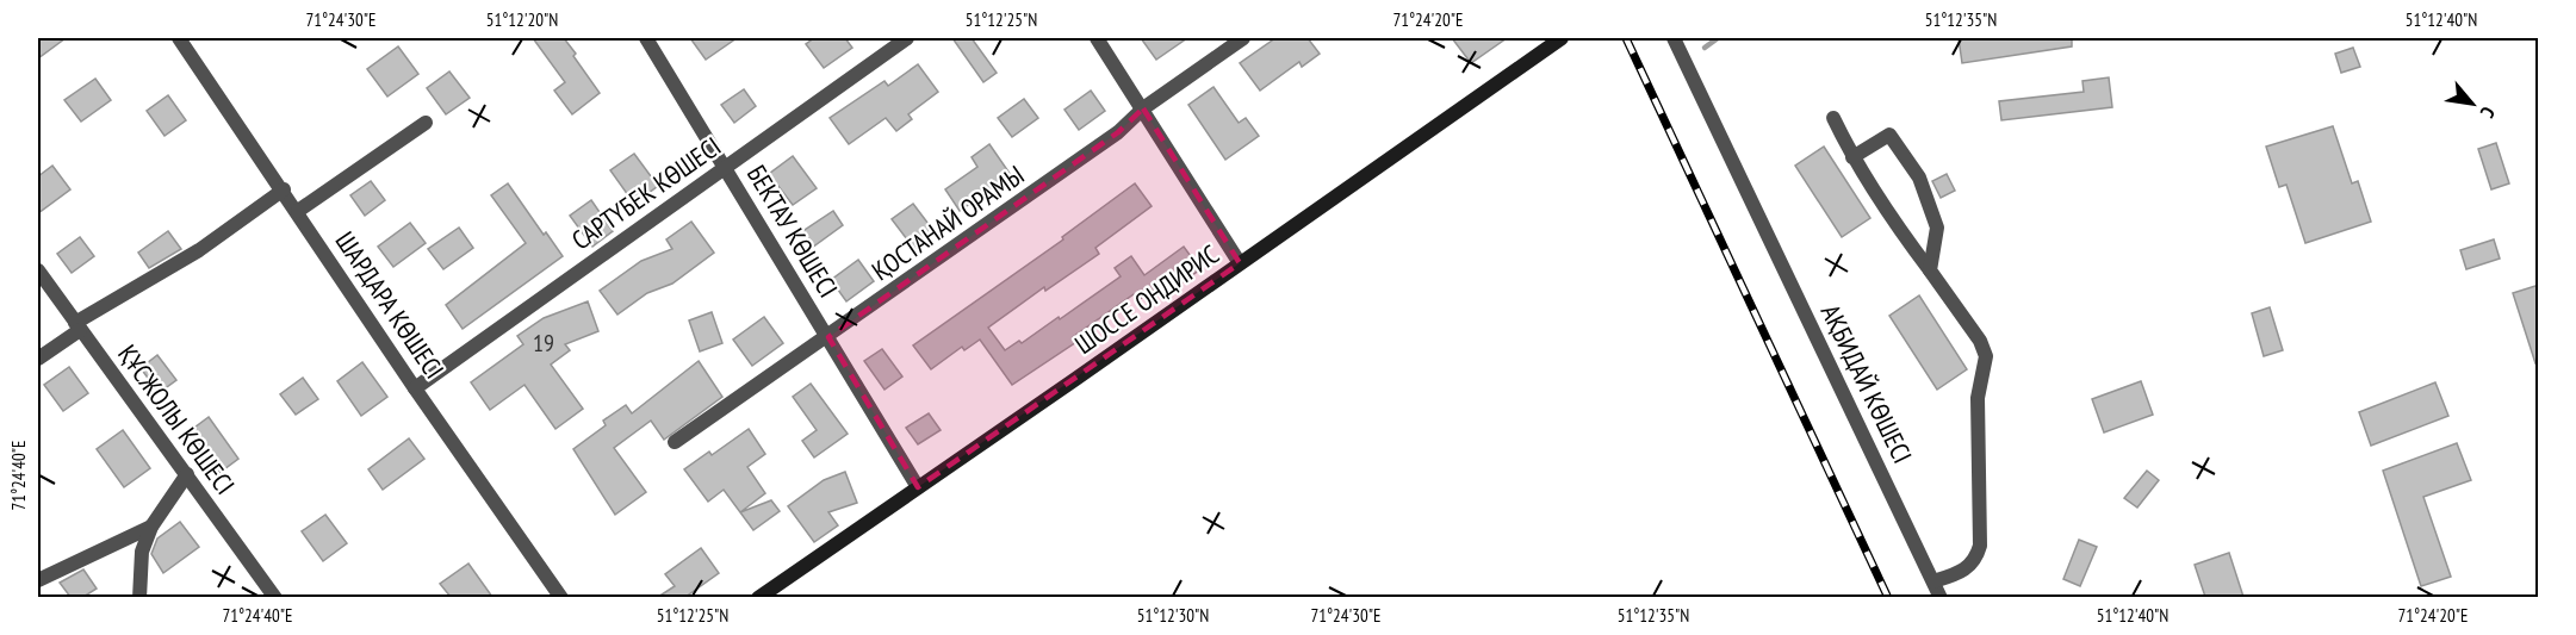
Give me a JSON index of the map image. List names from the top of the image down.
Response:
{
  "streets": {
    "main road": ["ШОССЕ ОНДИРИС"],
    "street": [
      "САРТҮБЕК КӨШЕСІ",
      "ҚОСТАНАЙ ОРАМЫ",
      "БЕКТАУ КӨШЕСІ",
      "ШАРДАРА КӨШЕСІ",
      "АҚБИДАЙ КӨШЕСІ",
      "ҚҰСЖОЛЫ КӨШЕСІ"
    ]
  },
  "crossings": [
    ["САРТҮБЕК КӨШЕСІ", "БЕКТАУ КӨШЕСІ"],
    ["САРТҮБЕК КӨШЕСІ", "ШАРДАРА КӨШЕСІ"],
    ["ҚОСТАНАЙ ОРАМЫ", "БЕКТАУ КӨШЕСІ"],
    ["БЕКТАУ КӨШЕСІ", "ШОССЕ ОНДИРИС"]
  ],
  "house_numbers": ["19"],
  "north": "bottom right",
  "coordinates": [
    "71°24'30\"E",
    "51°12'20\"N",
    "51°12'25\"N",
    "71°24'20\"E",
    "51°12'35\"N",
    "51°12'40\"N",
    "71°24'40\"E",
    "51°12'30\"N"
  ]
}
